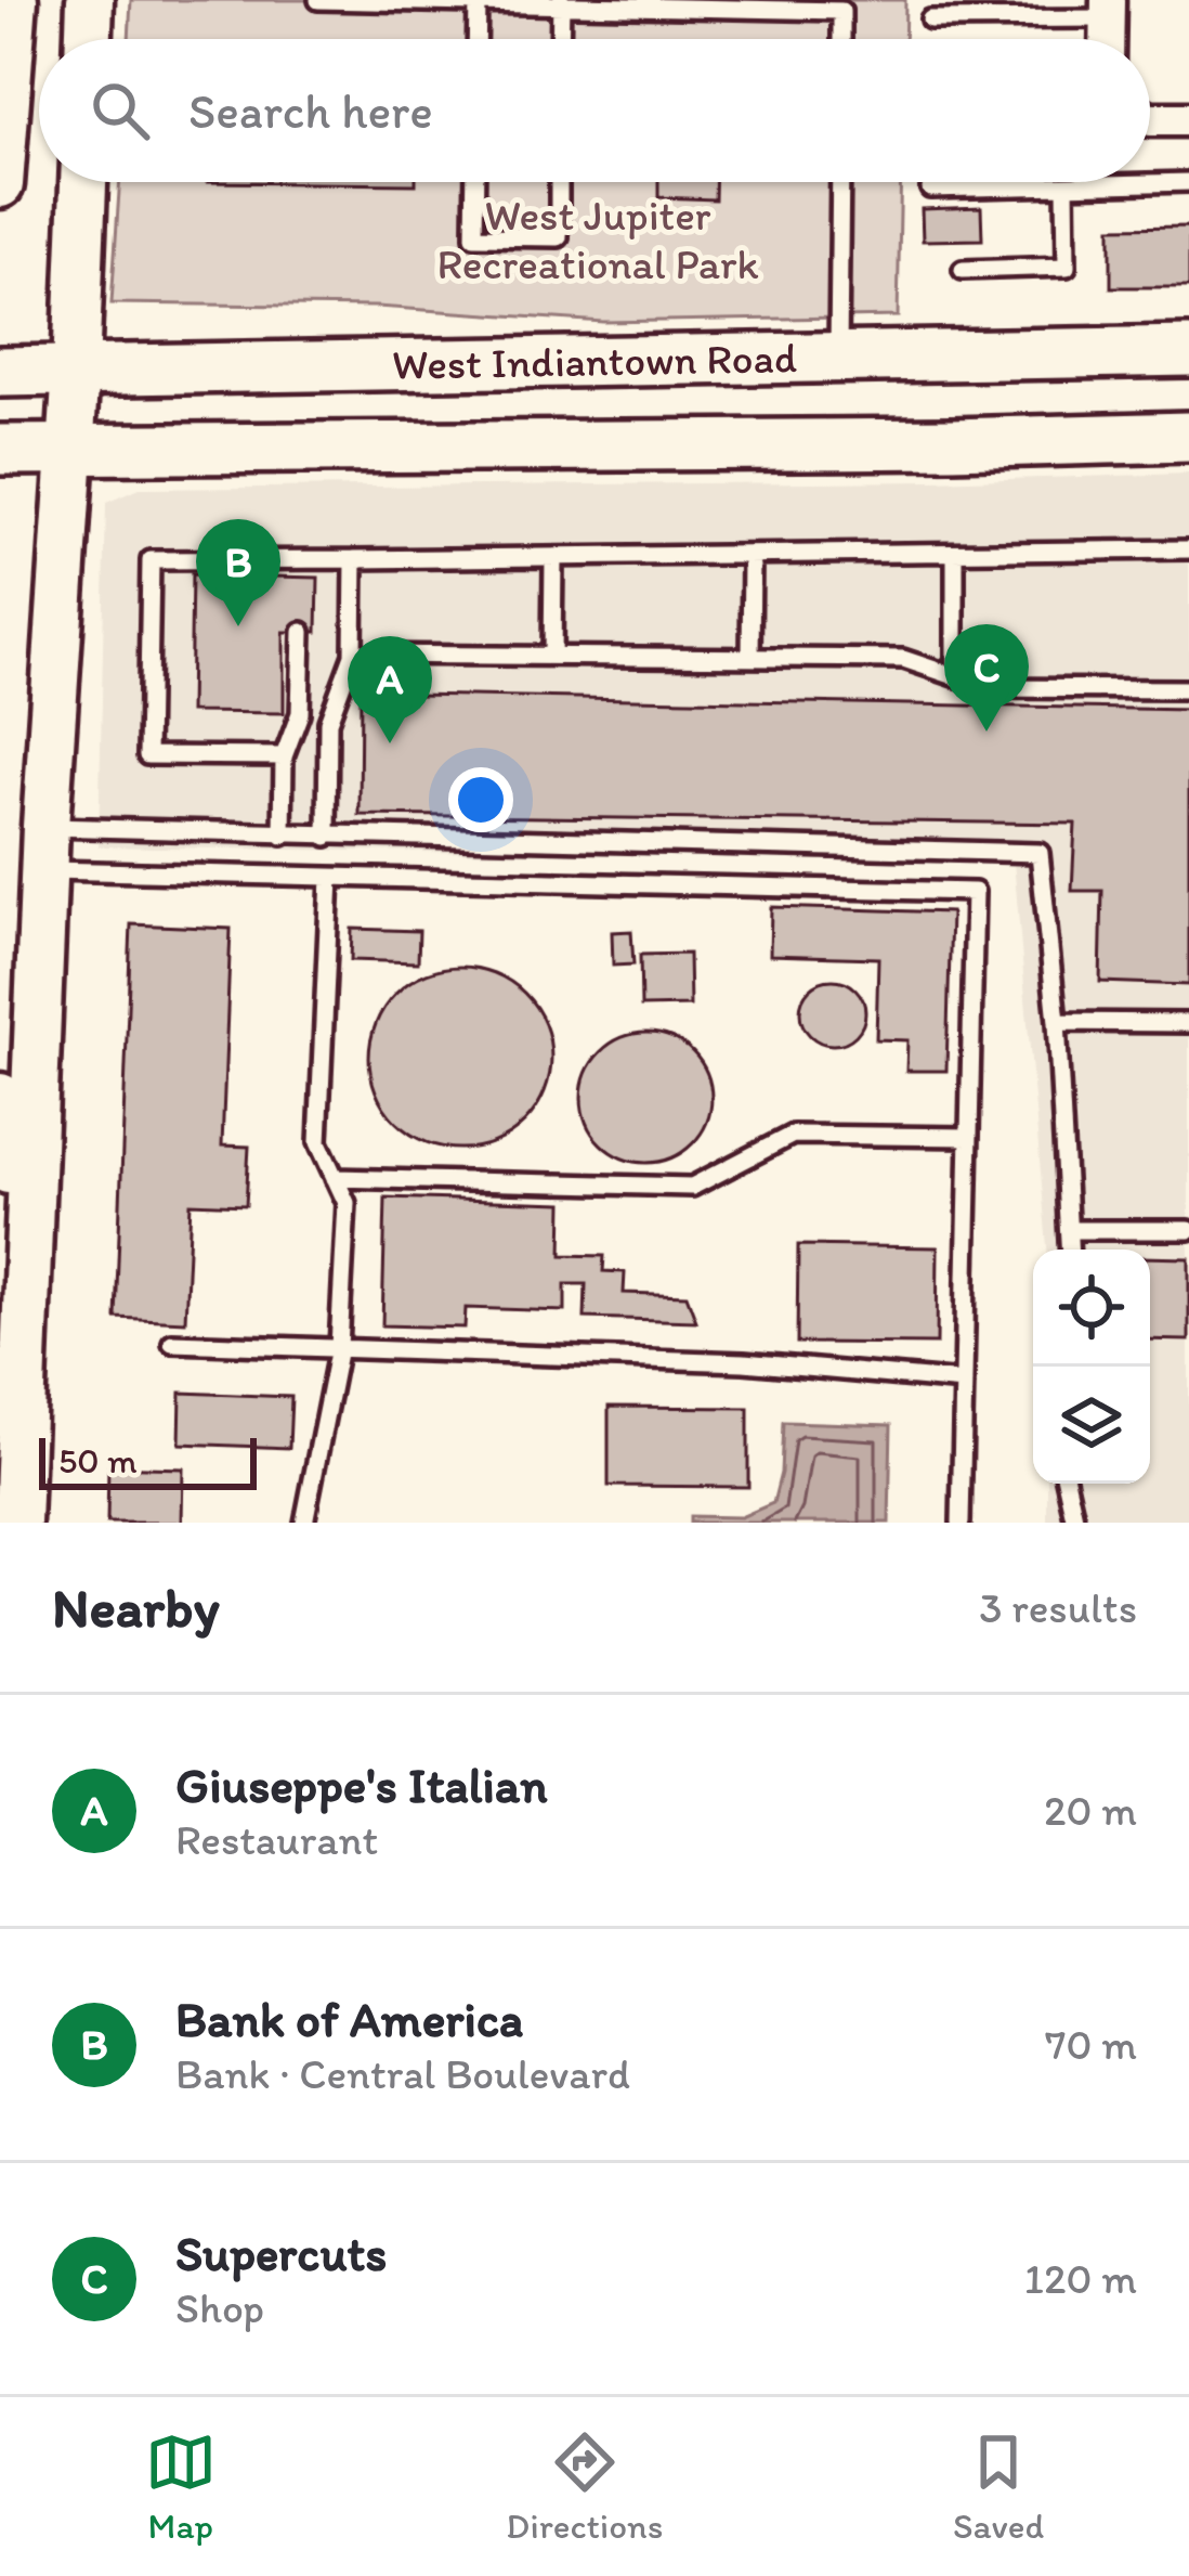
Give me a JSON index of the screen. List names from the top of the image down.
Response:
{
  "streets": {
    "main road": ["West Indiantown Road"]
  },
  "parks": ["West Jupiter Recreational Park"],
  "scale_bar": "50 m",
  "page": {
    "search": "Search here",
    "pins": ["B", "C", "A"],
    "scale": "50 m",
    "heading": ["Nearby", "3 results"],
    "list": [
      {
        "mark": "A",
        "name": "Giuseppe's Italian",
        "note": "Restaurant",
        "value": "20 m"
      },
      {
        "mark": "B",
        "name": "Bank of America",
        "note": "Bank · Central Boulevard",
        "value": "70 m"
      },
      {
        "mark": "C",
        "name": "Supercuts",
        "note": "Shop",
        "value": "120 m"
      }
    ],
    "nav": ["Map", "Directions", "Saved"]
  }
}
